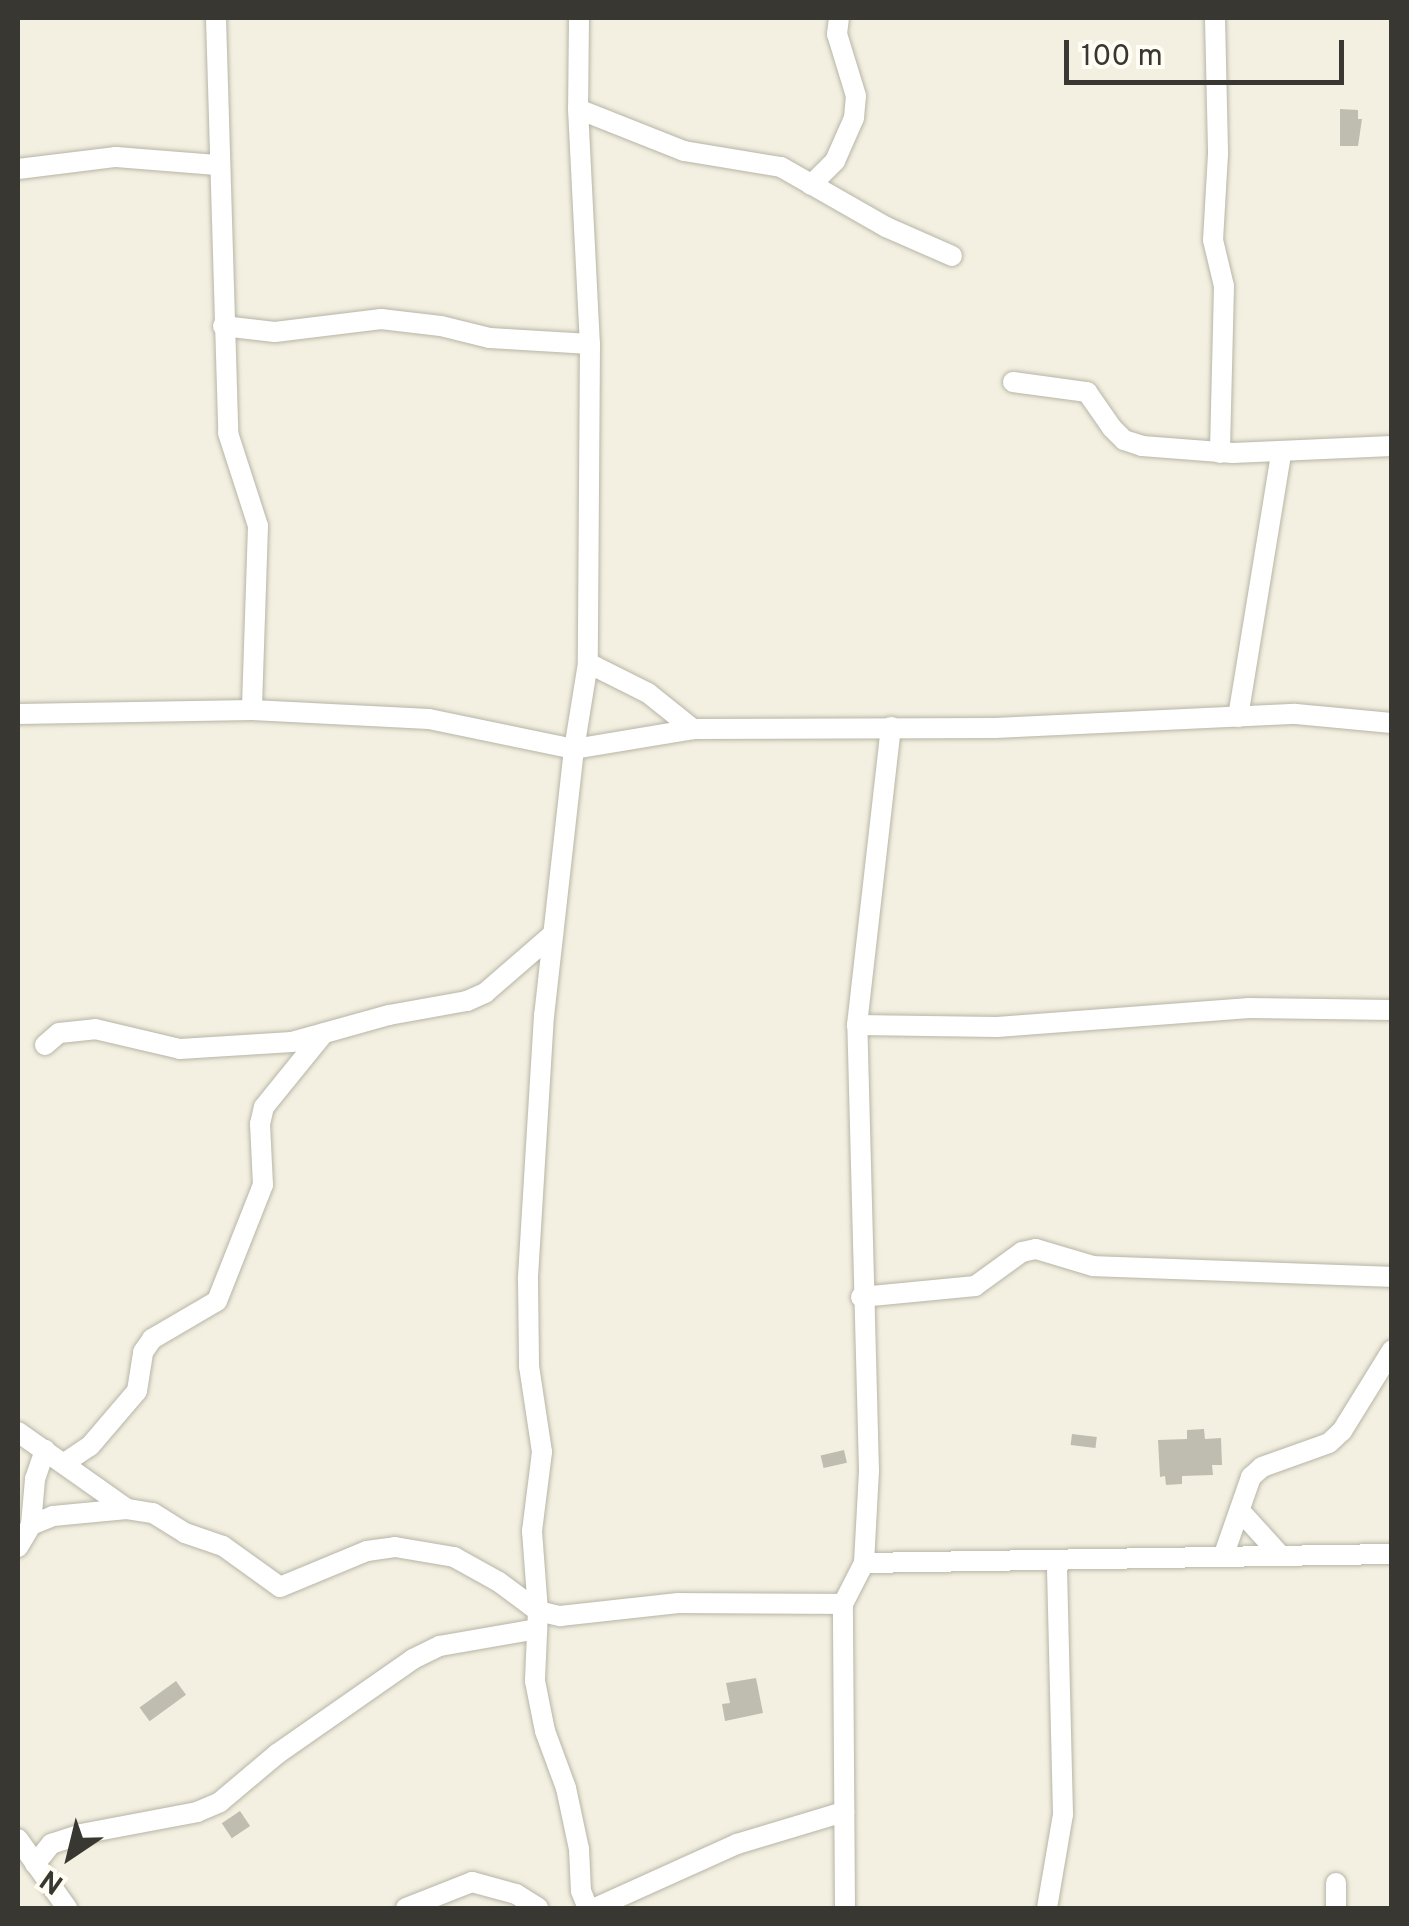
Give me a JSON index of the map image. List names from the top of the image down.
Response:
{
  "scale_bar": "100 m",
  "north": "bottom left"
}
